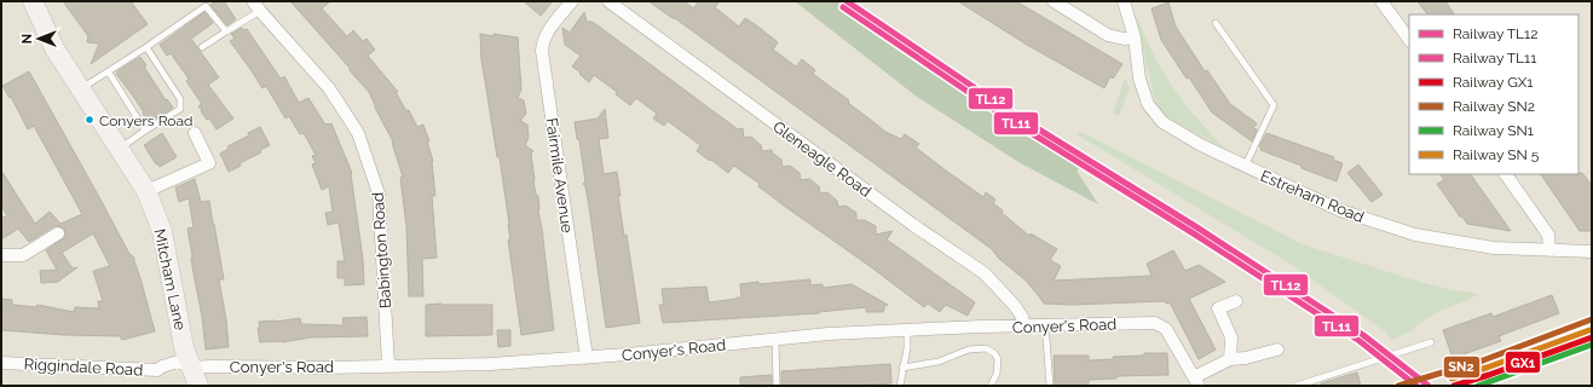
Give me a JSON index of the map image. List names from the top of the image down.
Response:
{
  "streets": {
    "main road": ["Mitcham Lane"],
    "street": [
      "Gleneagle Road",
      "Fairmile Avenue",
      "Estreham Road",
      "Babington Road",
      "Conyer's Road",
      "Riggindale Road"
    ]
  },
  "crossings": [
    ["Gleneagle Road", "Conyer's Road"],
    ["Fairmile Avenue", "Conyer's Road"],
    ["Babington Road", "Conyer's Road"],
    ["Mitcham Lane", "Conyer's Road"],
    ["Mitcham Lane", "Riggindale Road"],
    ["Conyer's Road", "Riggindale Road"]
  ],
  "places": ["Conyers Road"],
  "lines": [
    "rail line TL12",
    "rail line TL11",
    "rail line SN2",
    "rail line GX1",
    "rail line SN1"
  ],
  "legend": [
    "Railway TL12",
    "Railway TL11",
    "Railway GX1",
    "Railway SN2",
    "Railway SN1",
    "Railway SN 5"
  ],
  "north": "left"
}
